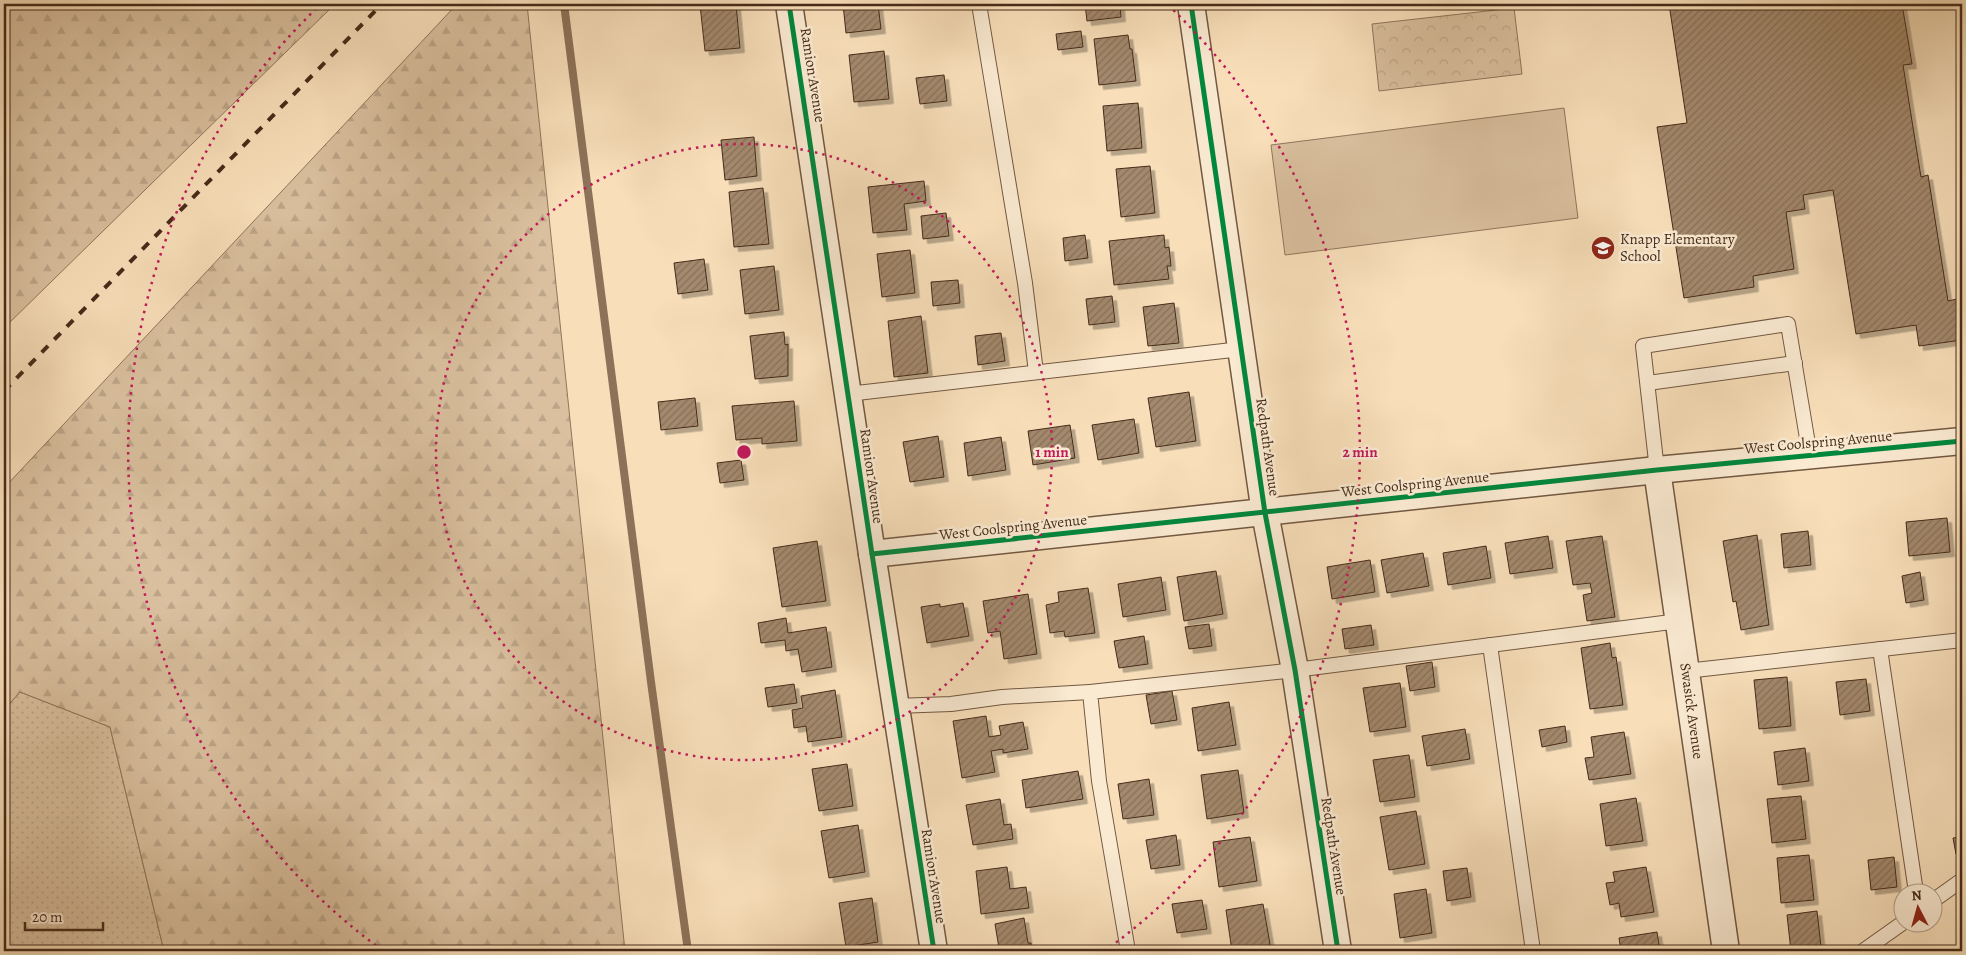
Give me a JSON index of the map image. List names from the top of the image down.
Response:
{
  "streets": {
    "street": [
      "Ramion Avenue",
      "West Coolspring Avenue",
      "Redpath Avenue",
      "Swasick Avenue"
    ]
  },
  "crossings": [
    ["Ramion Avenue", "West Coolspring Avenue"],
    ["West Coolspring Avenue", "Redpath Avenue"],
    ["West Coolspring Avenue", "Swasick Avenue"]
  ],
  "places": {
    "school or university": ["Knapp Elementary School"]
  },
  "scale_bar": "20 m",
  "north": "top",
  "rings": ["1 min", "2 min"]
}
